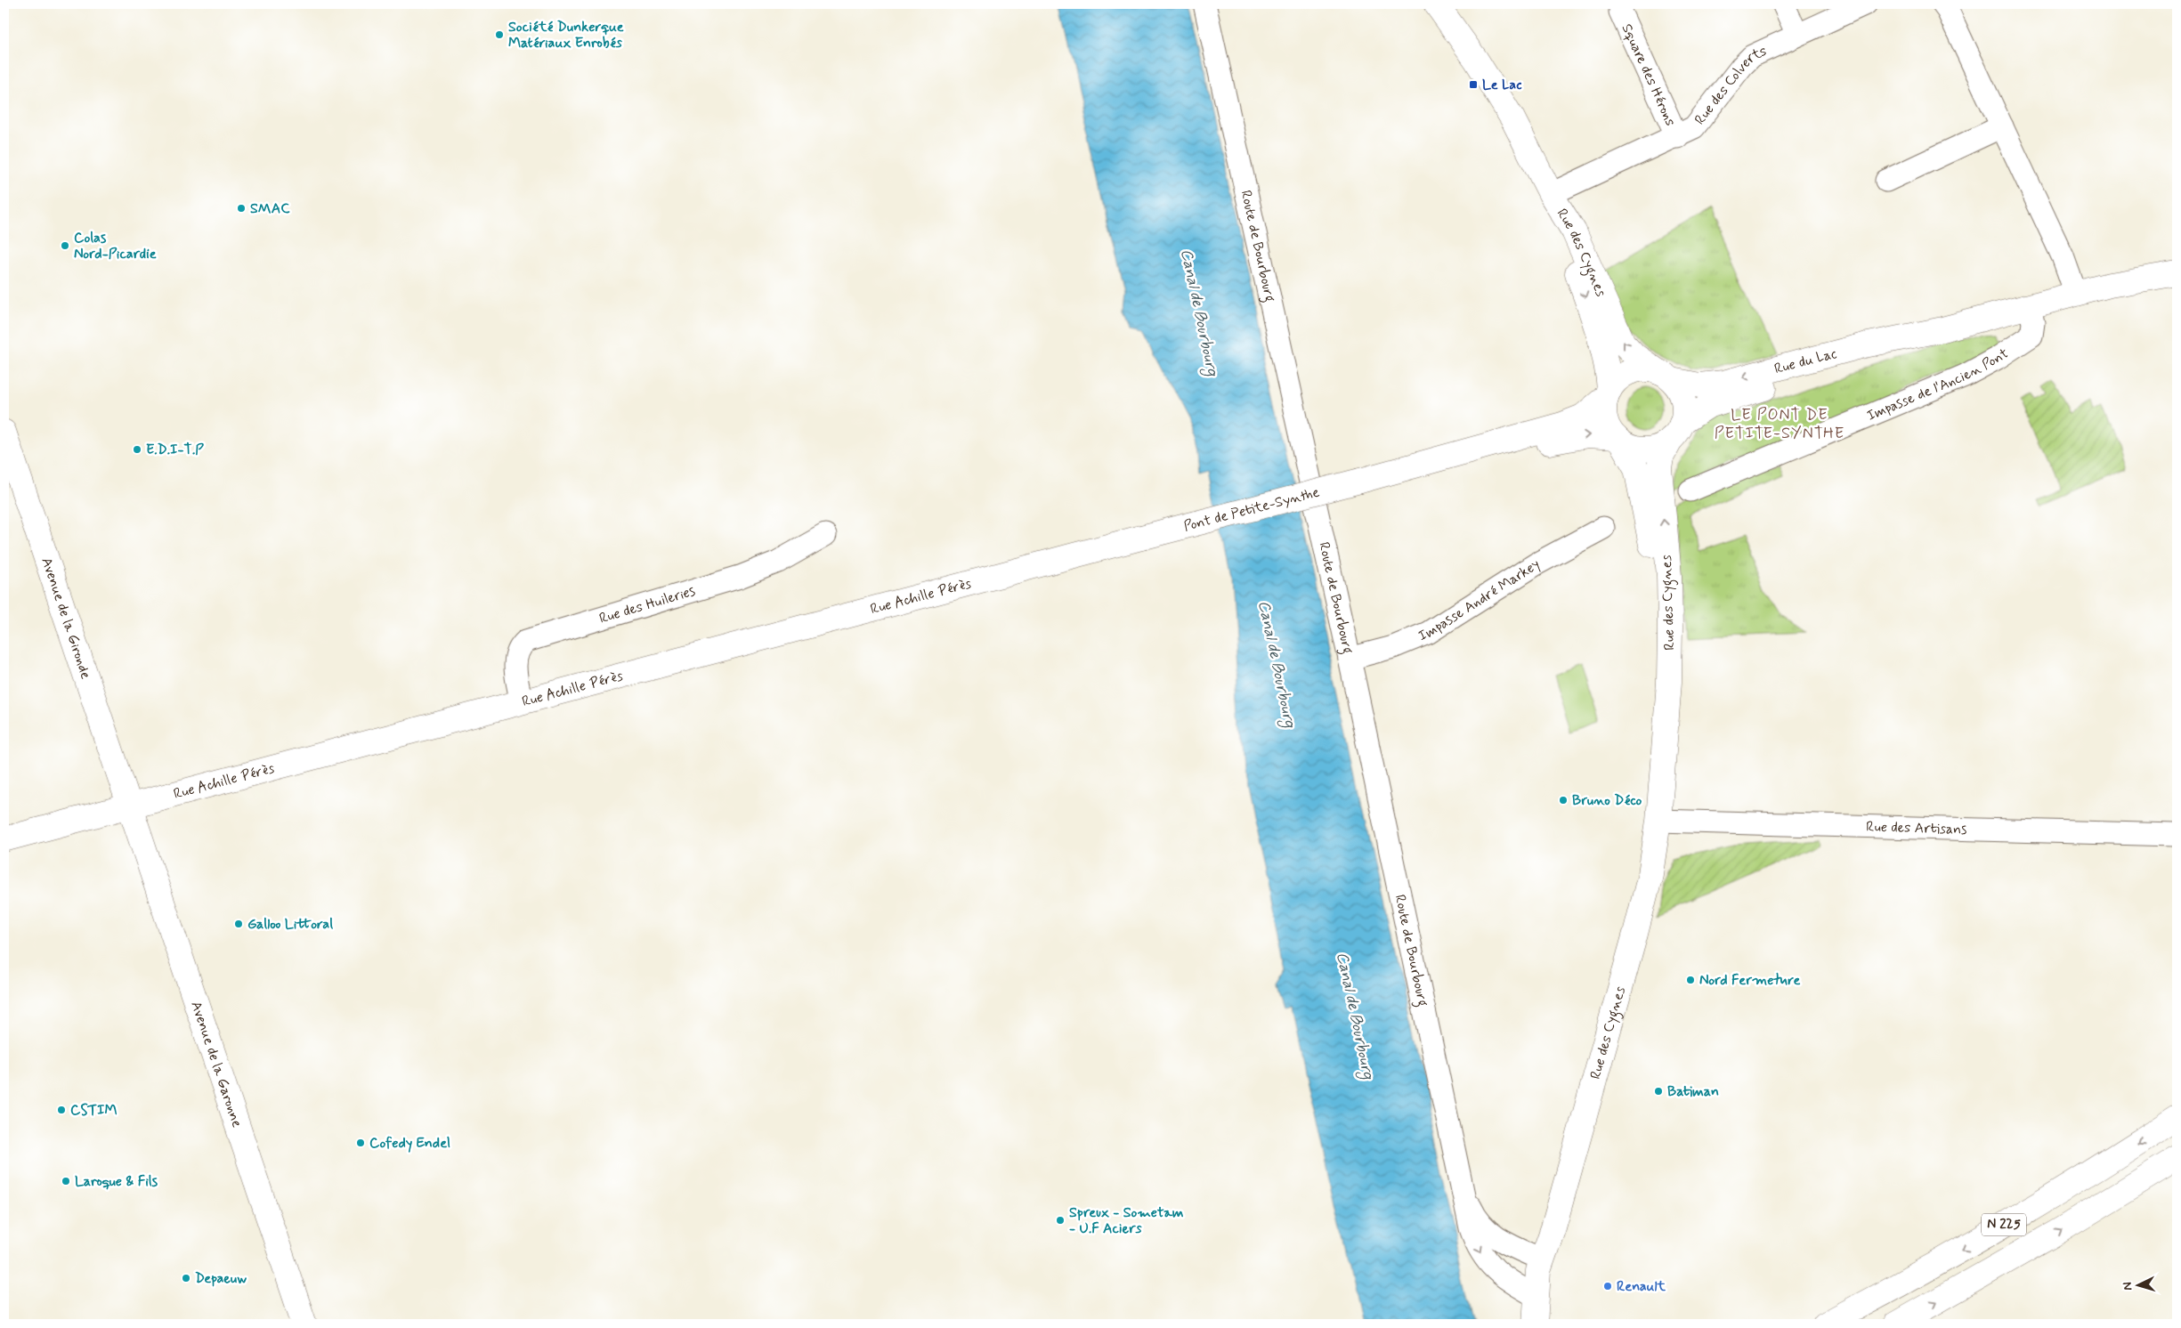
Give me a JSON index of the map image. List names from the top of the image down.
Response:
{
  "streets": {
    "main road": [
      "Rue des Cygnes",
      "Rue du Lac",
      "Pont de Petite-Synthe",
      "Rue Achille Pérès",
      "Avenue de la Gironde",
      "Avenue de la Garonne",
      "N 225"
    ],
    "street": [
      "Square des Hérons",
      "Rue des Colverts",
      "Route de Bourbourg",
      "Impasse de l'Ancien Pont",
      "Impasse André Markey",
      "Rue des Huileries",
      "Rue des Artisans"
    ]
  },
  "crossings": [
    ["Square des Hérons", "Rue des Colverts"],
    ["Rue des Colverts", "Rue des Cygnes"],
    ["Route de Bourbourg", "Rue des Cygnes"],
    ["Route de Bourbourg", "Impasse André Markey"],
    ["Rue des Cygnes", "Rue du Lac"],
    ["Rue des Cygnes", "Rue des Artisans"],
    ["Rue du Lac", "Impasse de l'Ancien Pont"],
    ["Pont de Petite-Synthe", "Rue Achille Pérès"],
    ["Rue Achille Pérès", "Rue des Huileries"],
    ["Rue Achille Pérès", "Avenue de la Gironde"],
    ["Rue Achille Pérès", "Avenue de la Garonne"],
    ["Avenue de la Gironde", "Avenue de la Garonne"]
  ],
  "districts": ["LE PONT DE PETITE-SYNTHE"],
  "water": ["Canal de Bourbourg"],
  "places": {
    "other": [
      "Société Dunkerque Matériaux Enrobés",
      "SMAC",
      "Colas Nord-Picardie",
      "E.D.I-T.P",
      "Bruno Déco",
      "Galloo Littoral",
      "Nord Fermeture",
      "Batiman",
      "CSTIM",
      "Cofedy Endel",
      "Laroque & Fils",
      "Spreux - Sometam - U.F Aciers",
      "Depaeuw",
      "Renault"
    ],
    "transit": ["Le Lac"]
  },
  "north": "left"
}
